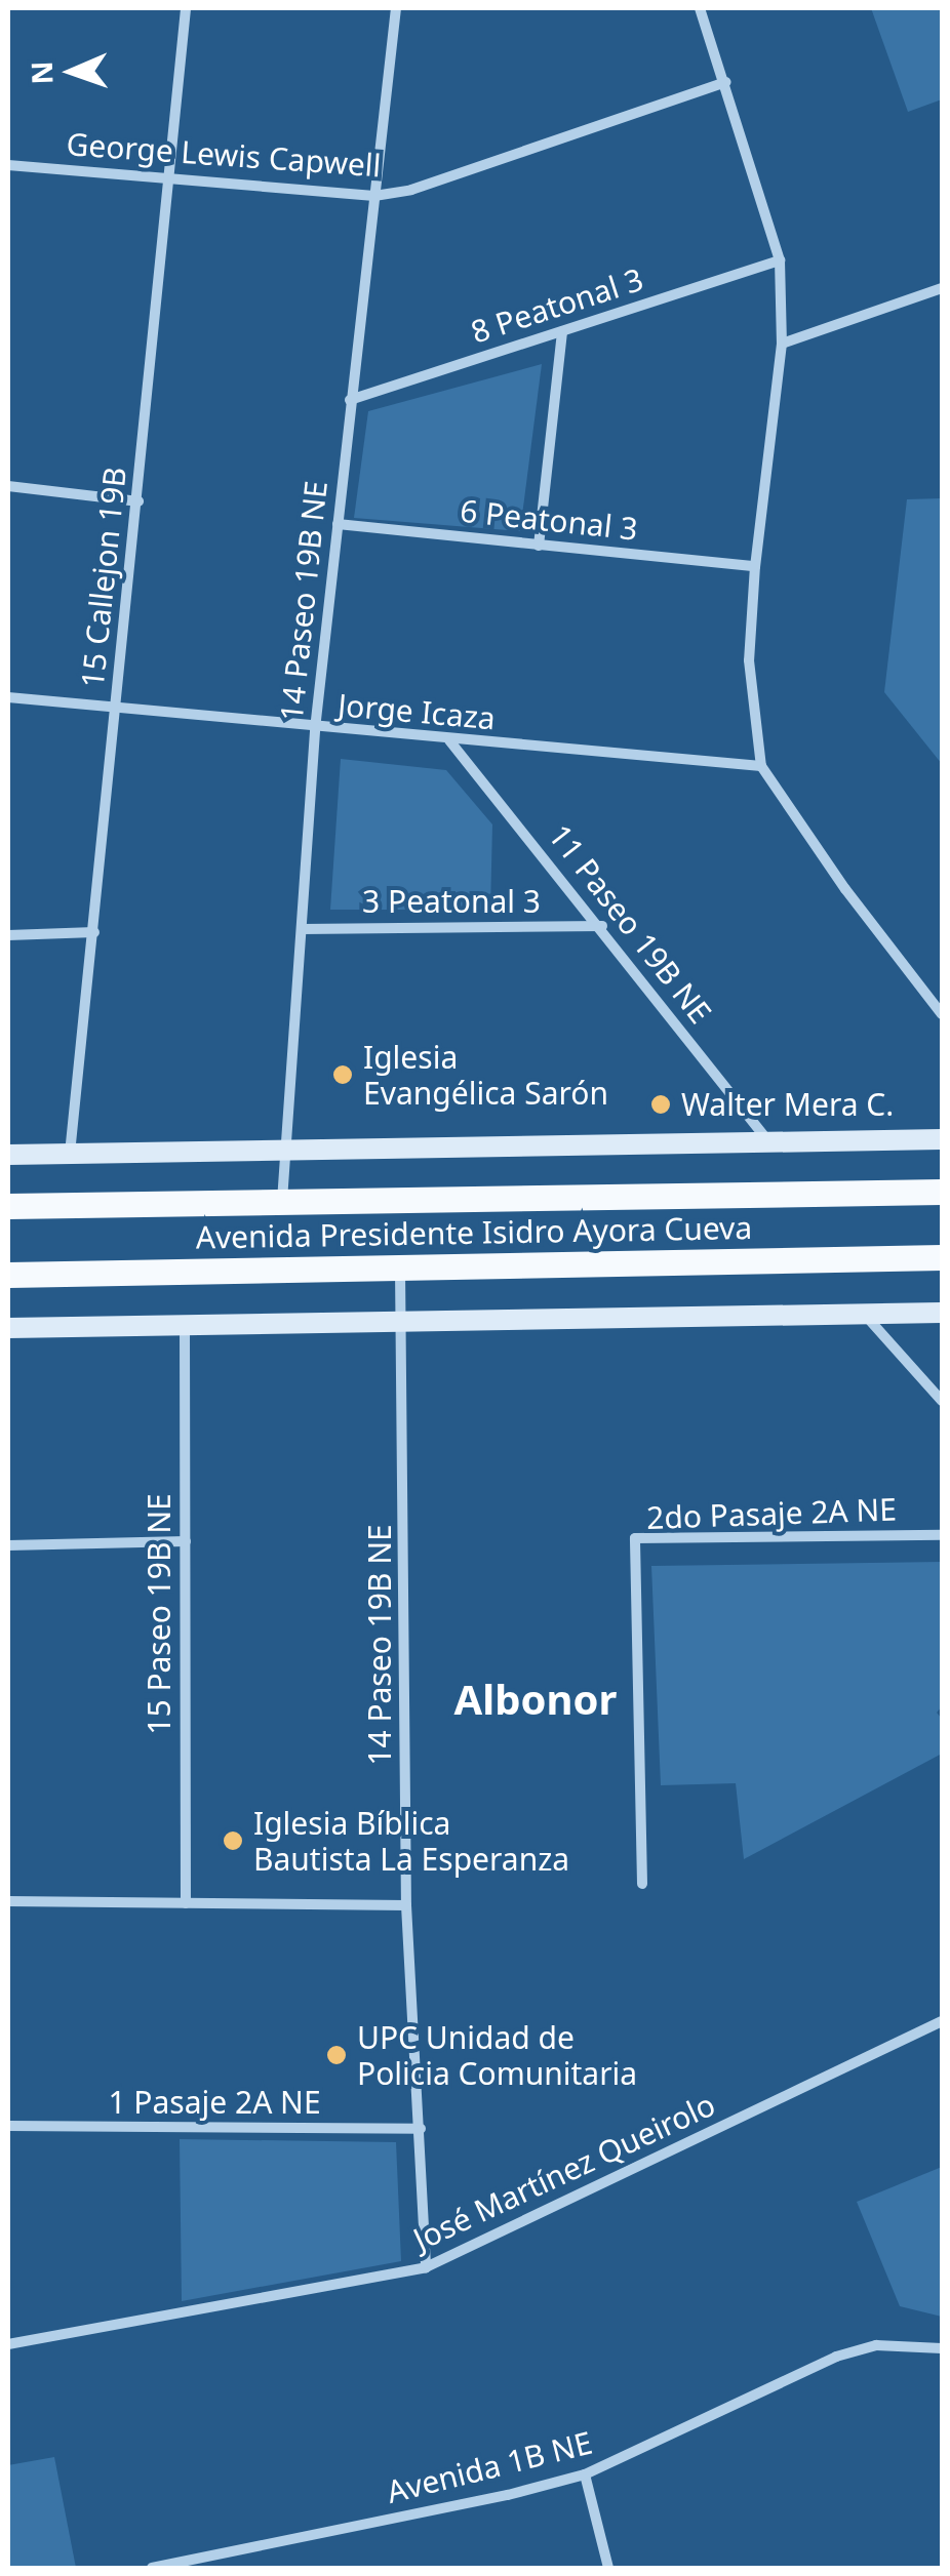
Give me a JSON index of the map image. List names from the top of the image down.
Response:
{
  "streets": {
    "main road": ["Avenida Presidente Isidro Ayora Cueva"],
    "street": [
      "George Lewis Capwell",
      "8 Peatonal 3",
      "6 Peatonal 3",
      "15 Callejon 19B",
      "14 Paseo 19B NE",
      "Jorge Icaza",
      "3 Peatonal 3",
      "11 Paseo 19B NE",
      "2do Pasaje 2A NE",
      "15 Paseo 19B NE",
      "1 Pasaje 2A NE",
      "José Martínez Queirolo",
      "Avenida 1B NE"
    ]
  },
  "crossings": [
    ["George Lewis Capwell", "15 Callejon 19B"],
    ["George Lewis Capwell", "14 Paseo 19B NE"],
    ["8 Peatonal 3", "14 Paseo 19B NE"],
    ["6 Peatonal 3", "14 Paseo 19B NE"],
    ["15 Callejon 19B", "Jorge Icaza"],
    ["14 Paseo 19B NE", "Jorge Icaza"],
    ["14 Paseo 19B NE", "3 Peatonal 3"],
    ["14 Paseo 19B NE", "Avenida Presidente Isidro Ayora Cueva"],
    ["14 Paseo 19B NE", "1 Pasaje 2A NE"],
    ["14 Paseo 19B NE", "José Martínez Queirolo"],
    ["Jorge Icaza", "11 Paseo 19B NE"],
    ["3 Peatonal 3", "11 Paseo 19B NE"]
  ],
  "districts": ["Albonor"],
  "places": [
    "Iglesia Evangélica Sarón",
    "Walter Mera C.",
    "Iglesia Bíblica Bautista La Esperanza",
    "UPC Unidad de Policia Comunitaria"
  ],
  "north": "left"
}
